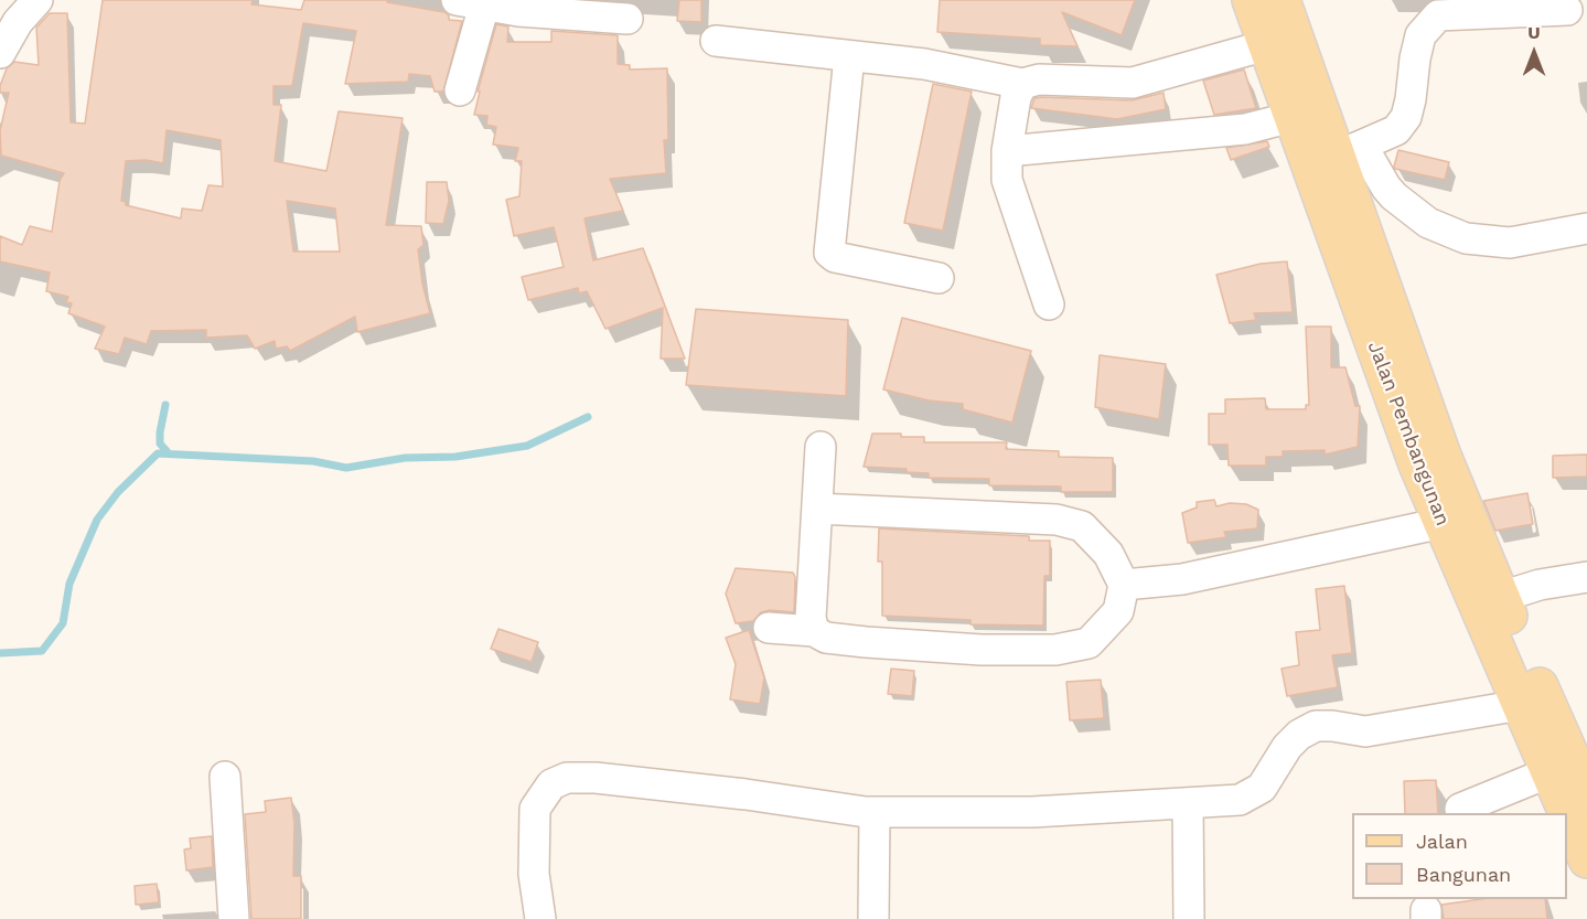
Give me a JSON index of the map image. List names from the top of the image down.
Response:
{
  "streets": {
    "main road": ["Jalan Pembangunan"]
  },
  "legend": ["Jalan", "Bangunan"],
  "north": "top"
}
